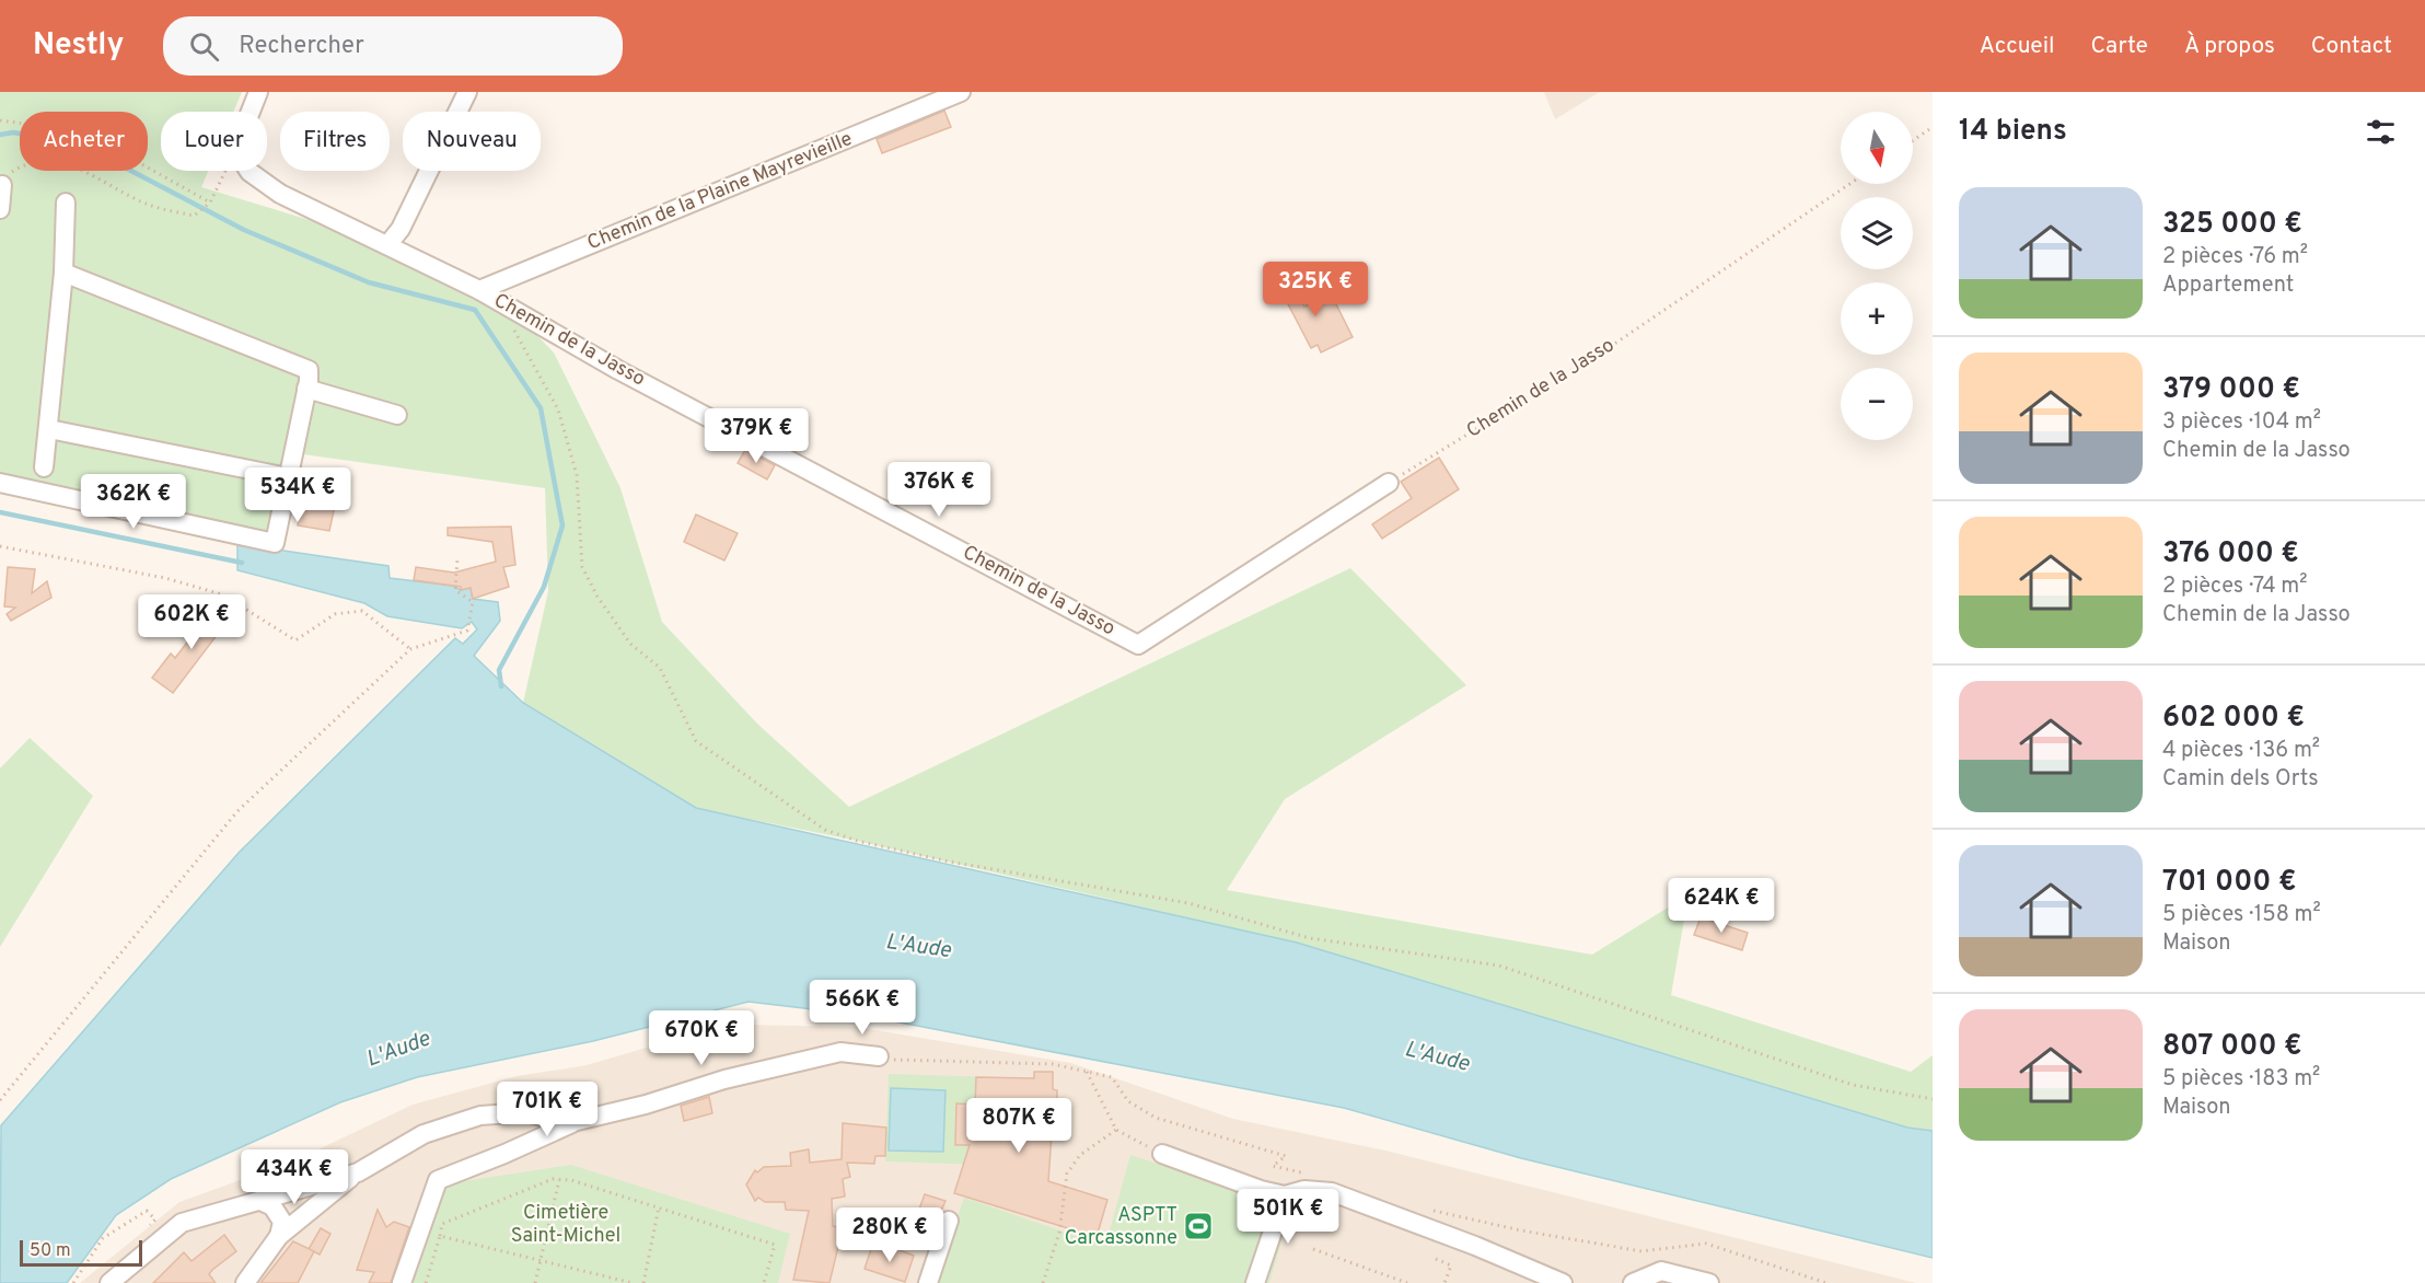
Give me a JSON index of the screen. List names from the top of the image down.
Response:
{
  "streets": {
    "street": ["Chemin de la Plaine Mayrevieille", "Chemin de la Jasso"]
  },
  "crossings": [
    ["Chemin de la Plaine Mayrevieille", "Chemin de la Jasso"]
  ],
  "water": ["L'Aude"],
  "parks": ["Cimetière Saint-Michel"],
  "places": {
    "sports": ["ASPTT Carcassonne"]
  },
  "scale_bar": "50 m",
  "north": "bottom",
  "page": {
    "header": "Nestly",
    "search": "Rechercher",
    "nav": [
      "Accueil",
      "Carte",
      "À propos",
      "Contact"
    ],
    "heading": "14 biens",
    "map_buttons": ["+", "−"],
    "chip": [
      "Acheter",
      "Louer",
      "Filtres",
      "Nouveau"
    ],
    "list": [
      {
        "name": "325 000 €",
        "note": "2 pièces · 76 m² · Appartement"
      },
      {
        "name": "379 000 €",
        "note": "3 pièces · 104 m² · Chemin de la Jasso"
      },
      {
        "name": "376 000 €",
        "note": "2 pièces · 74 m² · Chemin de la Jasso"
      },
      {
        "name": "602 000 €",
        "note": "4 pièces · 136 m² · Camin dels Orts"
      },
      {
        "name": "701 000 €",
        "note": "5 pièces · 158 m² · Maison"
      },
      {
        "name": "807 000 €",
        "note": "5 pièces · 183 m² · Maison"
      }
    ],
    "price": [
      "325K €",
      "379K €",
      "376K €",
      "534K €",
      "362K €",
      "602K €",
      "624K €",
      "566K €",
      "670K €",
      "701K €",
      "807K €",
      "434K €",
      "501K €",
      "280K €"
    ],
    "scale": "50 m"
  }
}
